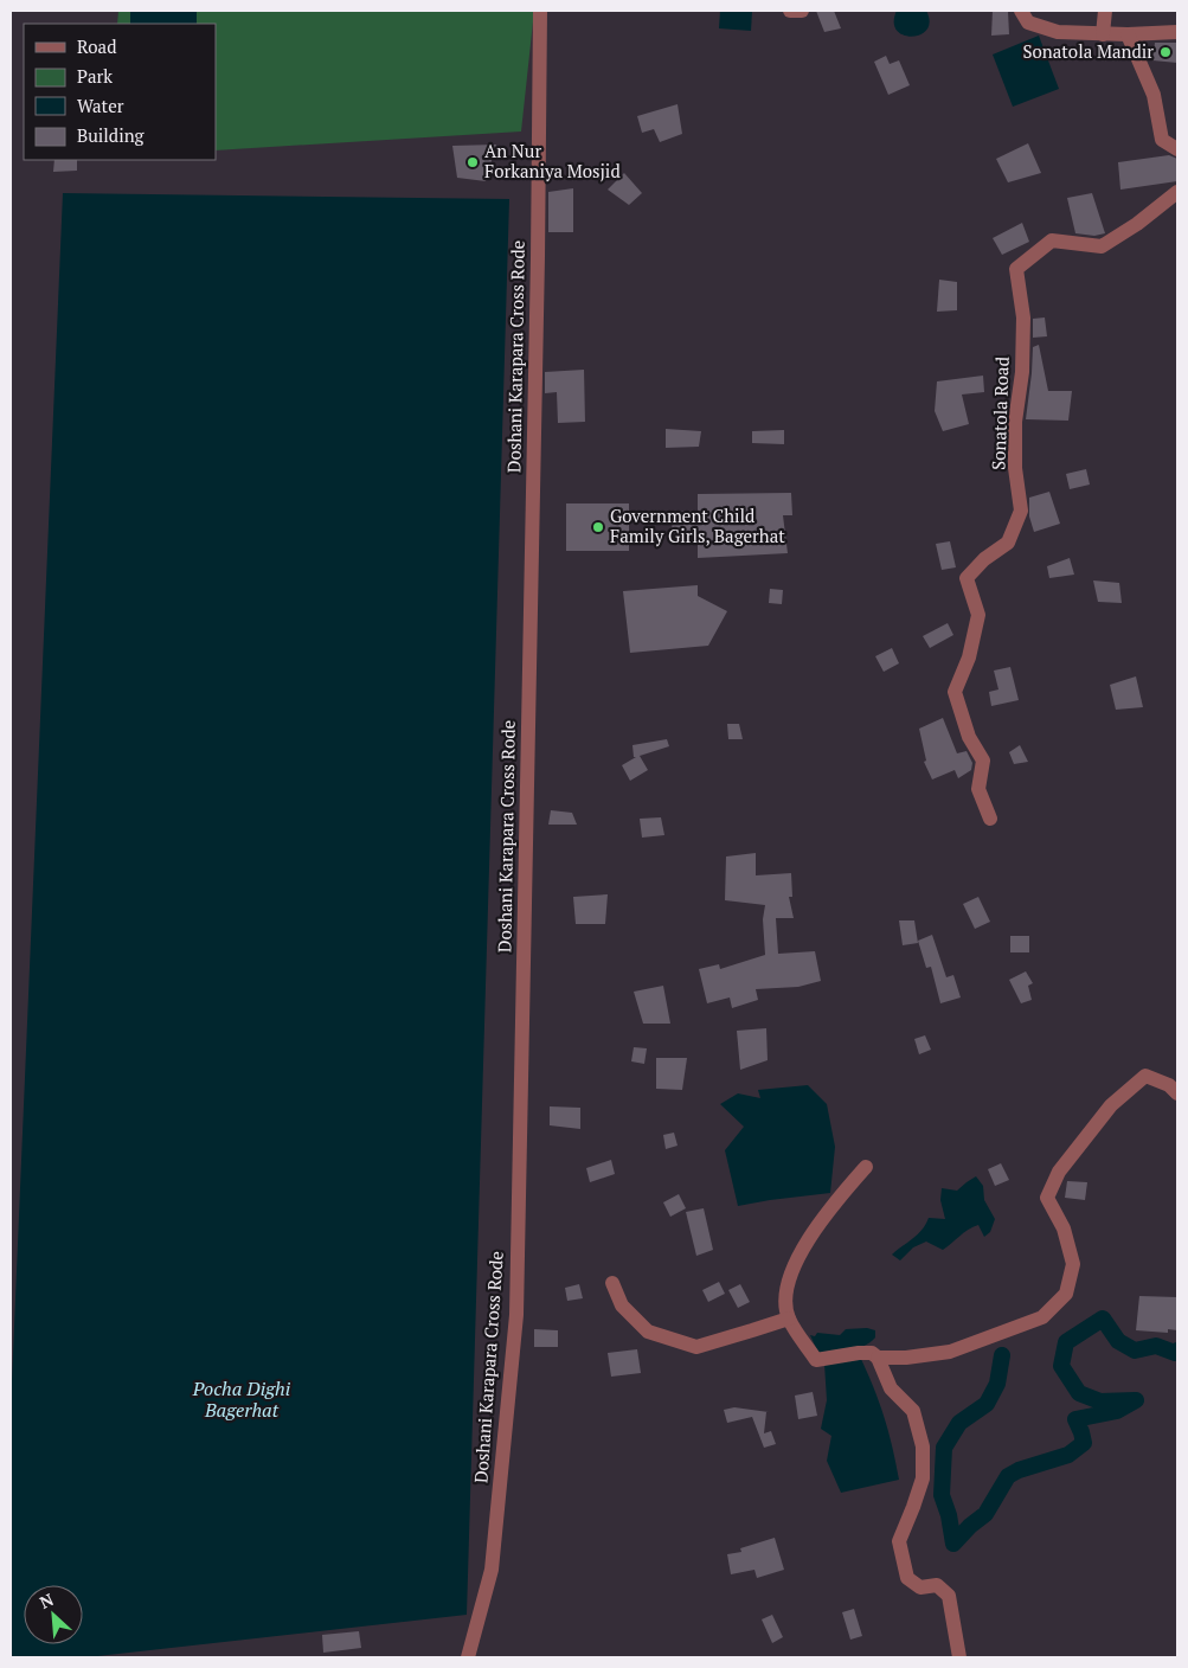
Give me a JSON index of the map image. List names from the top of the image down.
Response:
{
  "streets": {
    "street": ["Doshani Karapara Cross Rode", "Sonatola Road"]
  },
  "water": ["Pocha Dighi Bagerhat"],
  "places": ["Sonatola Mandir", "An Nur Forkaniya Mosjid", "Government Child Family Girls, Bagerhat"],
  "legend": [
    "Road",
    "Park",
    "Water",
    "Building"
  ],
  "north": "top left"
}
